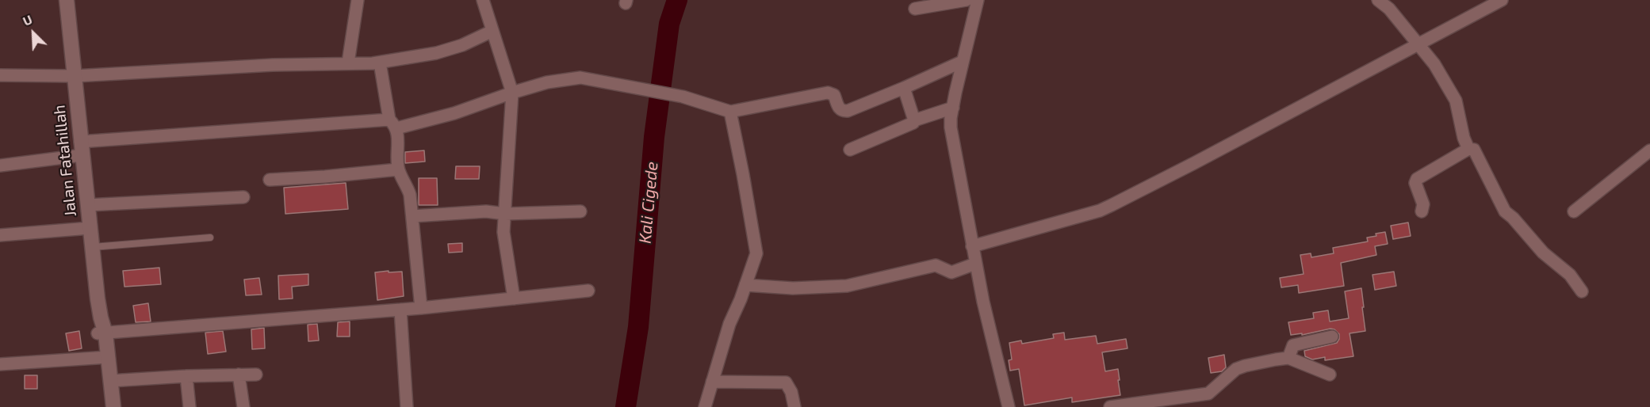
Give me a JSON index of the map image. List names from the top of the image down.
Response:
{
  "streets": {
    "street": ["Jalan Fatahillah"]
  },
  "water": ["Kali Cigede"],
  "north": "top left"
}
